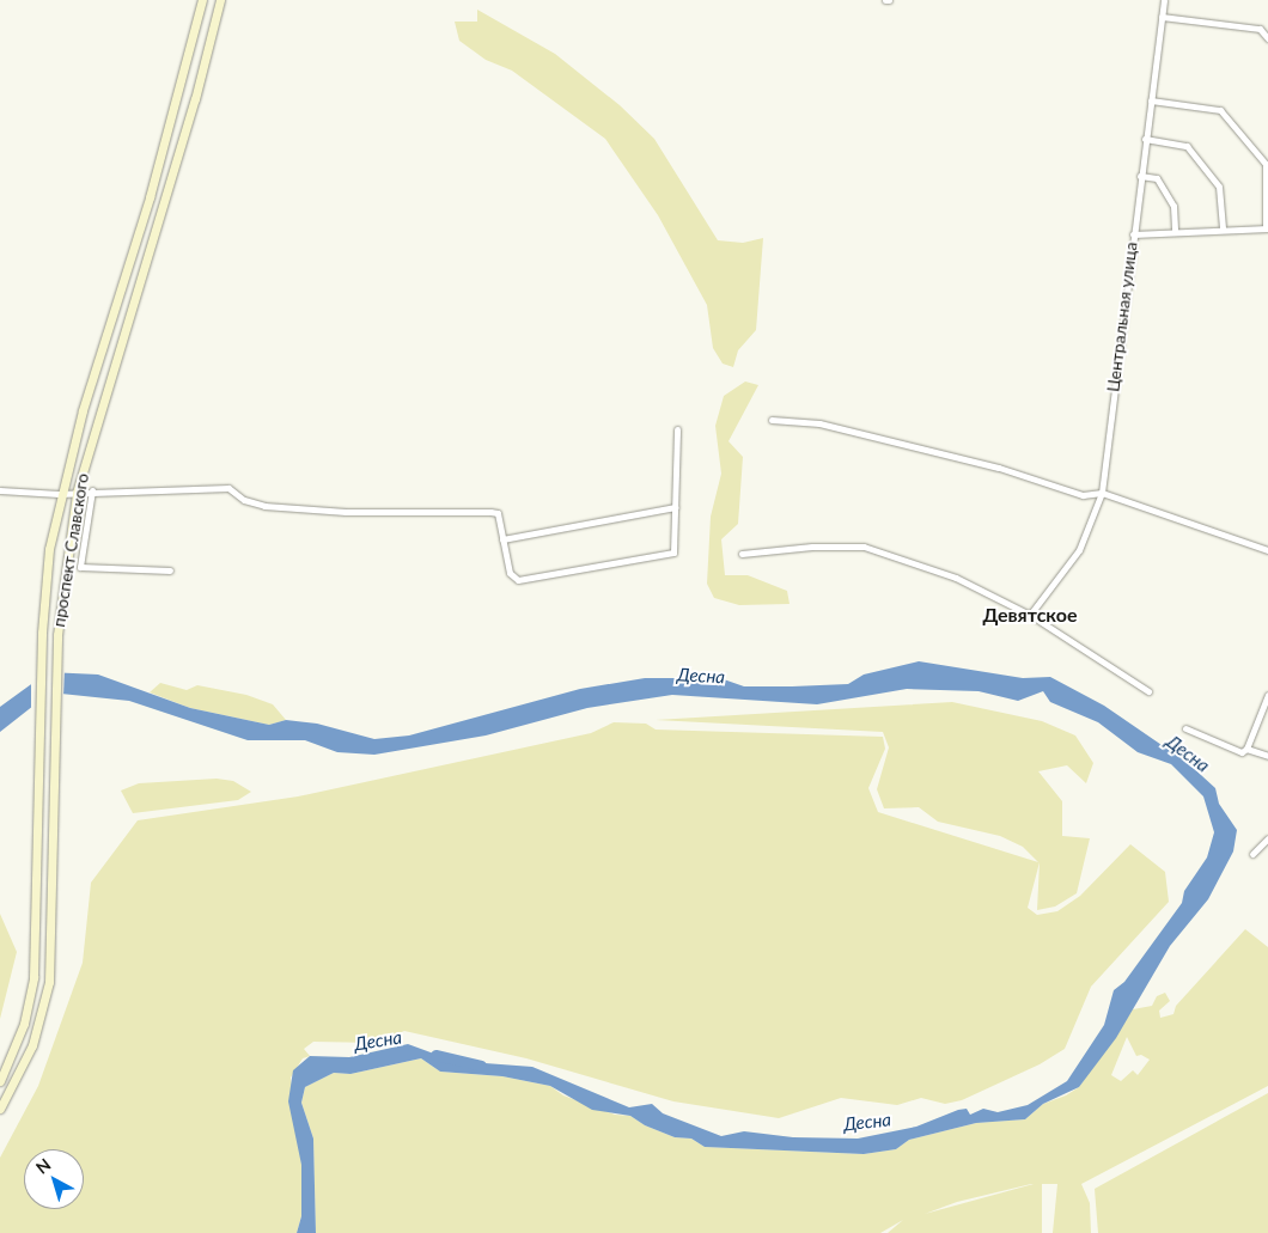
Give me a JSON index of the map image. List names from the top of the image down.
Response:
{
  "streets": {
    "main road": ["проспект Славского"],
    "street": ["Центральная улица"]
  },
  "districts": ["Девятское"],
  "water": ["Десна"],
  "north": "top left"
}
